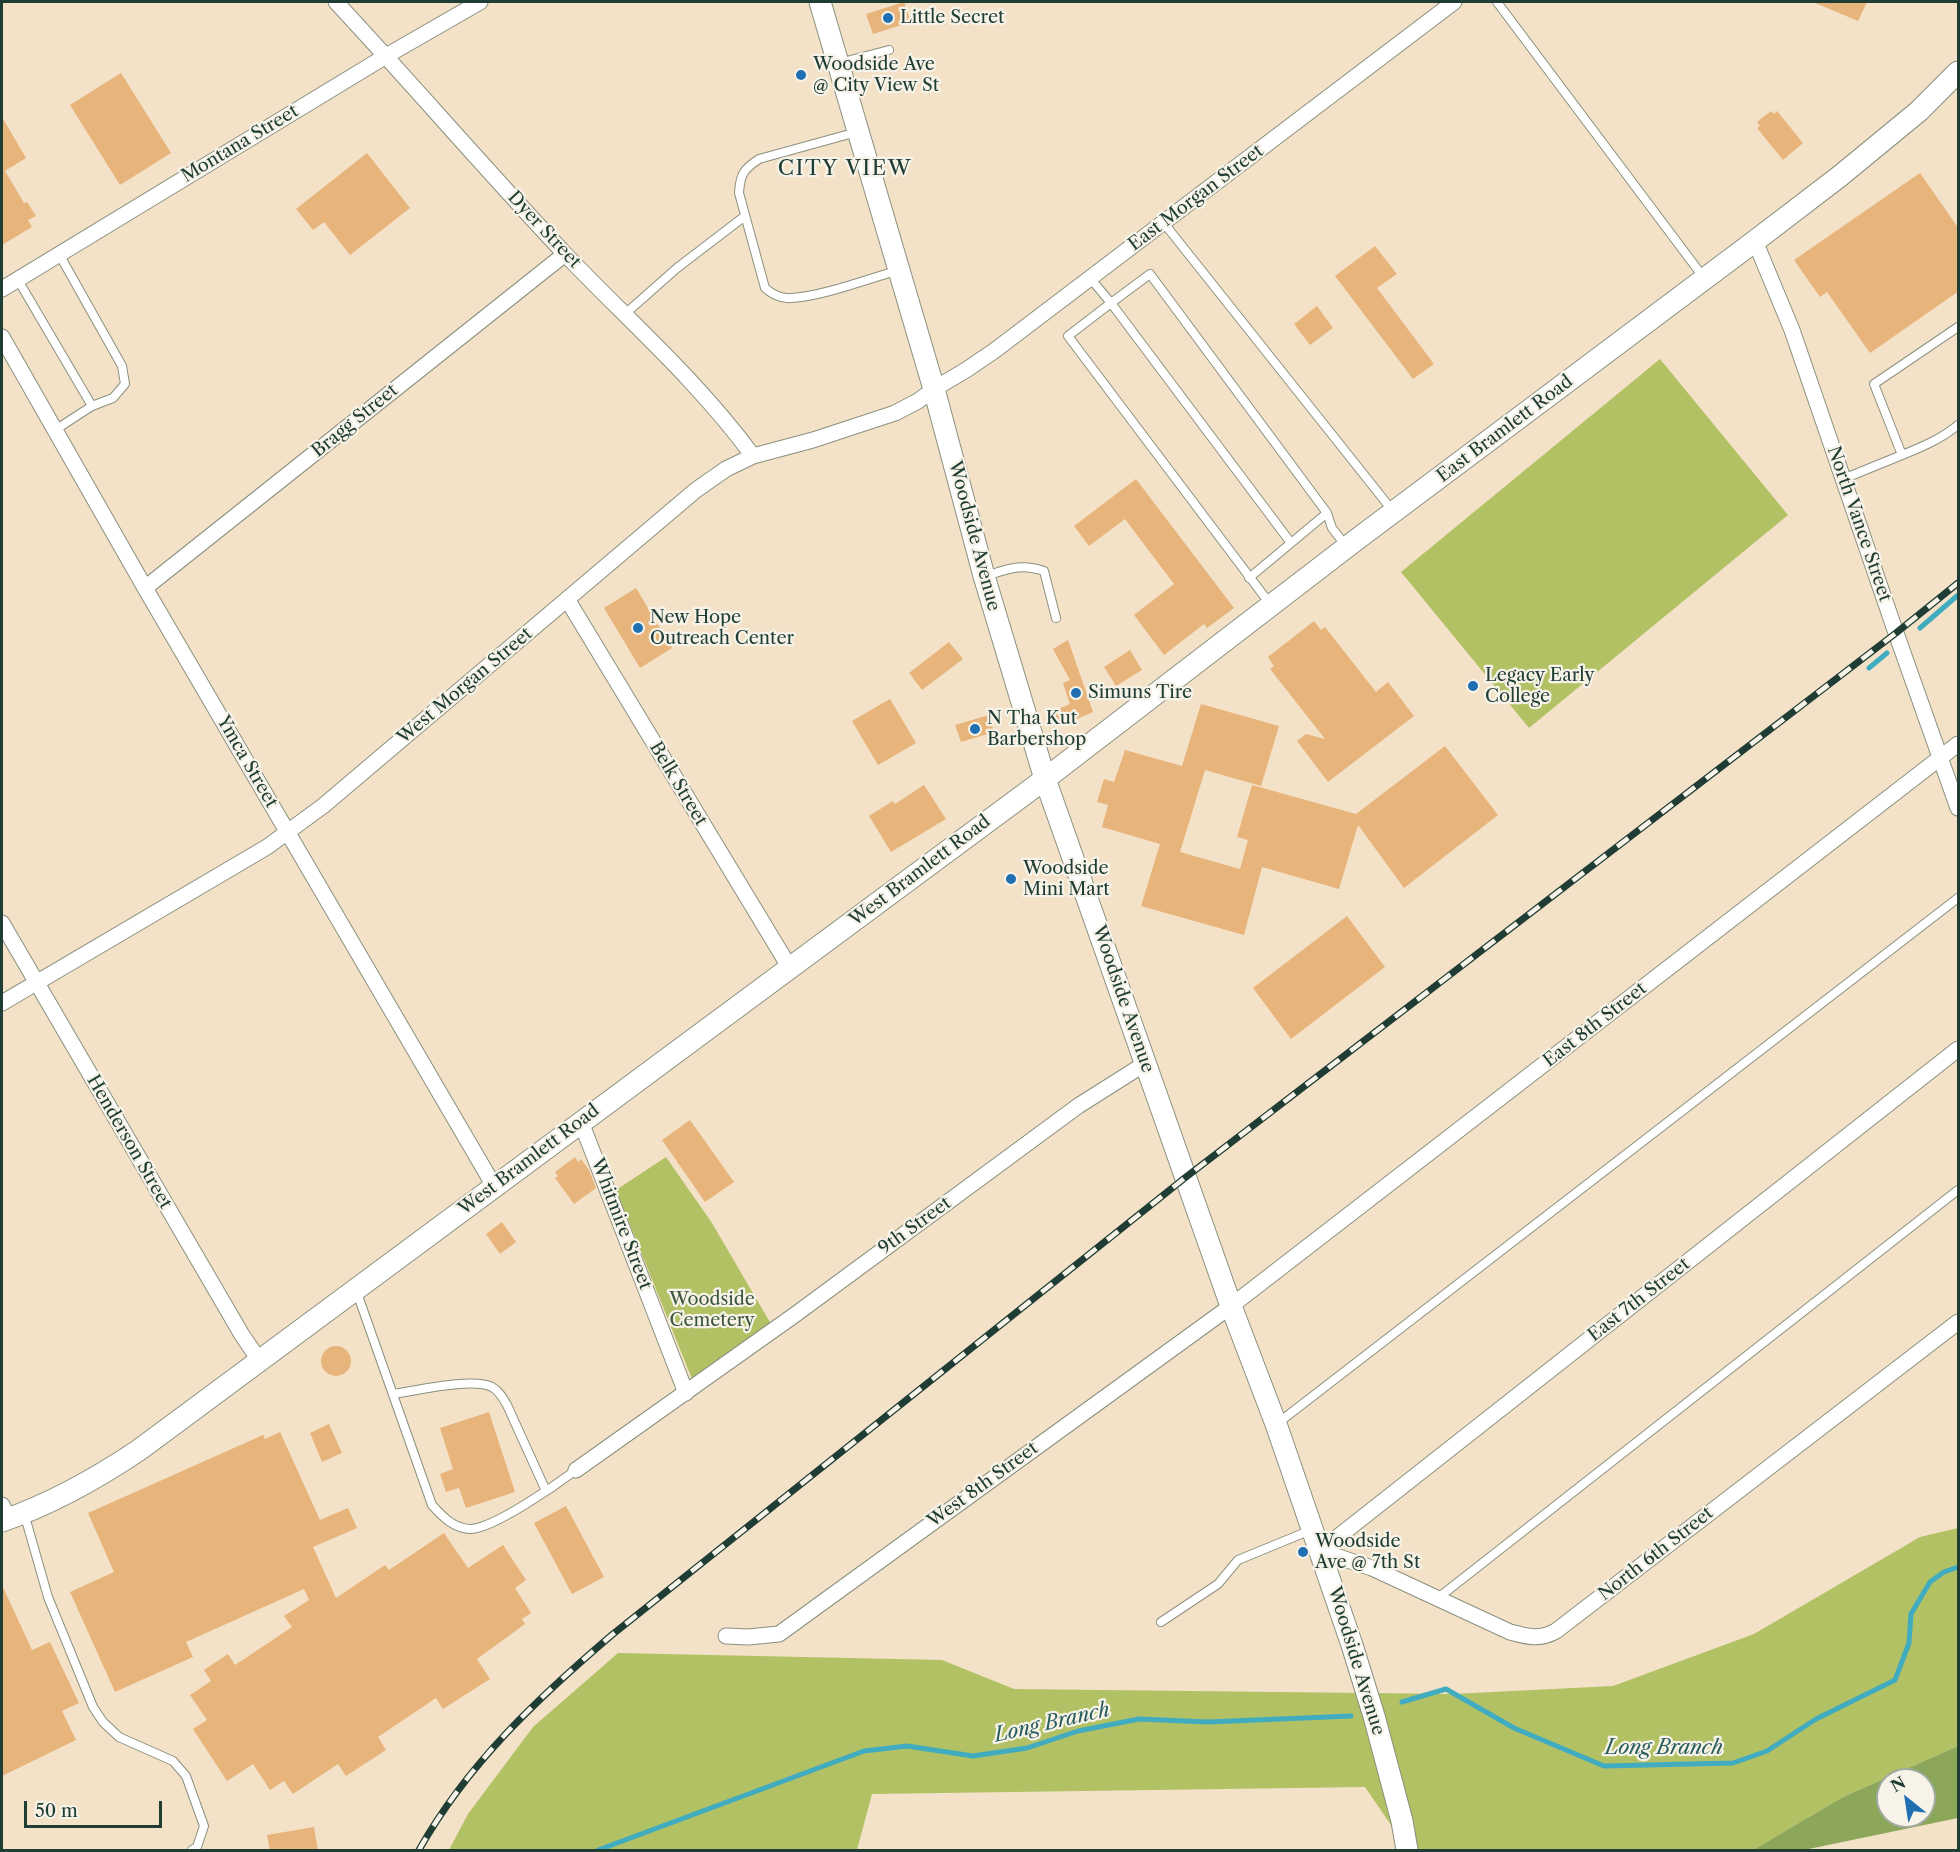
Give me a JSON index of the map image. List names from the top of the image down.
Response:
{
  "streets": {
    "street": [
      "Montana Street",
      "East Morgan Street",
      "Dyer Street",
      "Bragg Street",
      "East Bramlett Road",
      "North Vance Street",
      "Woodside Avenue",
      "West Morgan Street",
      "Ymca Street",
      "Belk Street",
      "West Bramlett Road",
      "East 8th Street",
      "Henderson Street",
      "Whitmire Street",
      "9th Street",
      "East 7th Street",
      "West 8th Street",
      "North 6th Street"
    ]
  },
  "crossings": [
    ["Montana Street", "Dyer Street"],
    ["East Morgan Street", "Woodside Avenue"],
    ["East Morgan Street", "West Morgan Street"],
    ["Dyer Street", "Bragg Street"],
    ["Dyer Street", "West Morgan Street"],
    ["Bragg Street", "Ymca Street"],
    ["East Bramlett Road", "North Vance Street"],
    ["East Bramlett Road", "Woodside Avenue"],
    ["East Bramlett Road", "West Bramlett Road"],
    ["North Vance Street", "East 8th Street"],
    ["Woodside Avenue", "West Morgan Street"],
    ["Woodside Avenue", "West Bramlett Road"],
    ["Woodside Avenue", "East 8th Street"],
    ["Woodside Avenue", "9th Street"],
    ["Woodside Avenue", "East 7th Street"],
    ["Woodside Avenue", "West 8th Street"],
    ["Woodside Avenue", "North 6th Street"],
    ["West Morgan Street", "Ymca Street"],
    ["West Morgan Street", "Belk Street"],
    ["West Morgan Street", "Henderson Street"],
    ["Ymca Street", "West Bramlett Road"],
    ["Belk Street", "West Bramlett Road"],
    ["West Bramlett Road", "Henderson Street"],
    ["West Bramlett Road", "Whitmire Street"],
    ["East 8th Street", "West 8th Street"],
    ["Whitmire Street", "9th Street"],
    ["East 7th Street", "North 6th Street"]
  ],
  "districts": ["CITY VIEW"],
  "water": ["Long Branch"],
  "parks": ["Woodside Cemetery"],
  "places": [
    "Little Secret",
    "Woodside Ave @ City View St",
    "New Hope Outreach Center",
    "Legacy Early College",
    "Simuns Tire",
    "N Tha Kut Barbershop",
    "Woodside Mini Mart",
    "Woodside Ave @ 7th St"
  ],
  "scale_bar": "50 m",
  "north": "top left"
}
